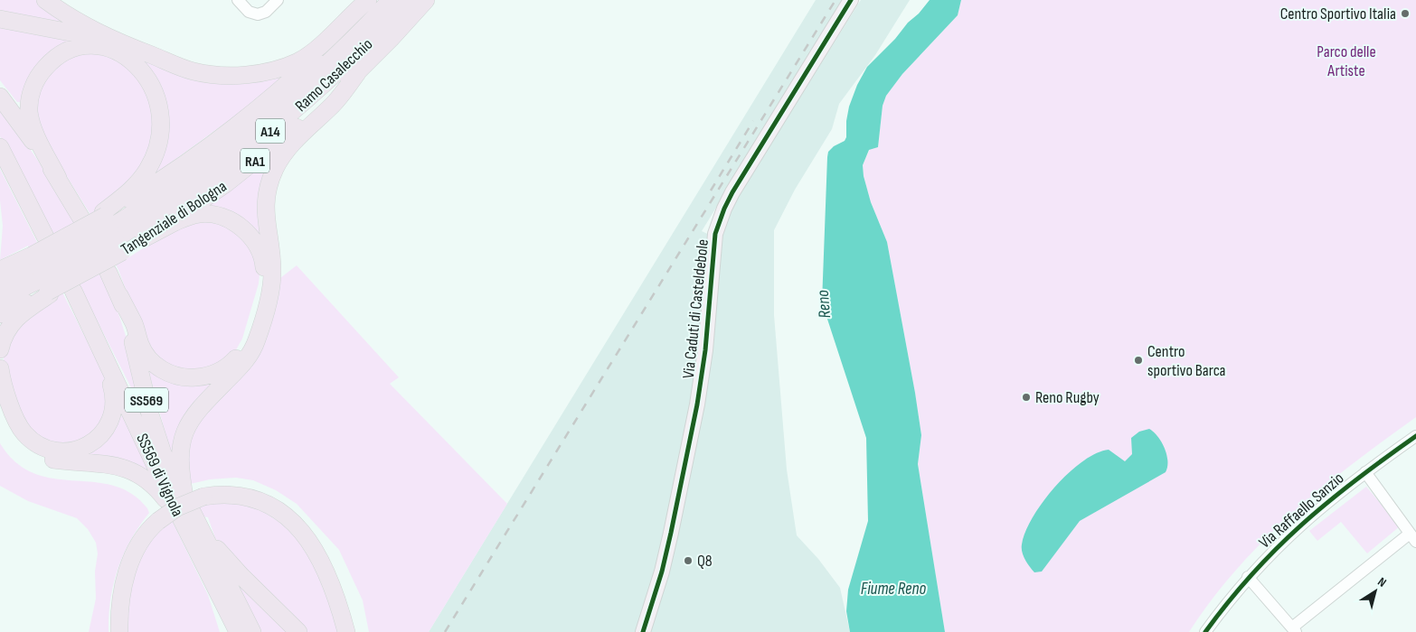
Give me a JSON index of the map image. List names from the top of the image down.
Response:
{
  "streets": {
    "highway": [
      "Ramo Casalecchio",
      "A14",
      "RA1",
      "Tangenziale di Bologna",
      "SS569",
      "SS569 di Vignola"
    ],
    "main road": ["Via Caduti di Casteldebole"],
    "street": ["Via Raffaello Sanzio"]
  },
  "crossings": [
    ["Ramo Casalecchio", "Tangenziale di Bologna"],
    ["Tangenziale di Bologna", "SS569 di Vignola"]
  ],
  "water": ["Reno", "Fiume Reno"],
  "parks": ["Parco delle Artiste"],
  "places": [
    "Centro Sportivo Italia",
    "Centro sportivo Barca",
    "Reno Rugby",
    "Q8"
  ],
  "north": "top right"
}
